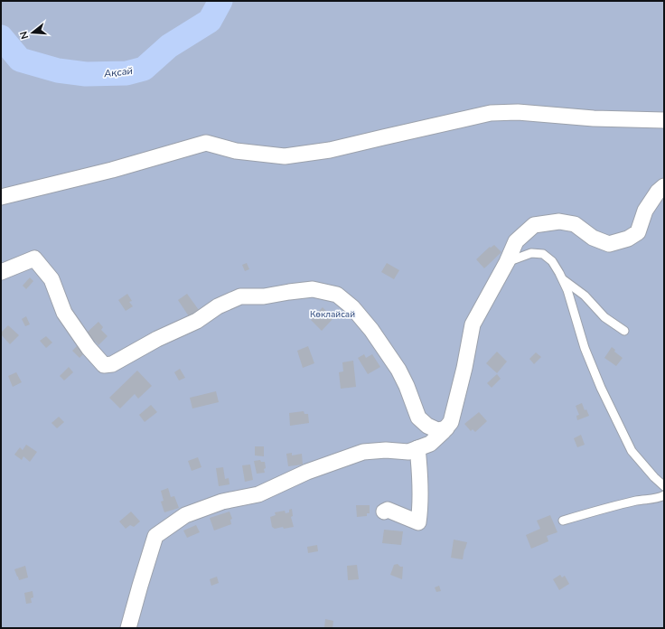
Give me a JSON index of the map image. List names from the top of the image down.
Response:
{
  "water": ["Ақсай"],
  "parks": ["Көклайсай"],
  "north": "left"
}
